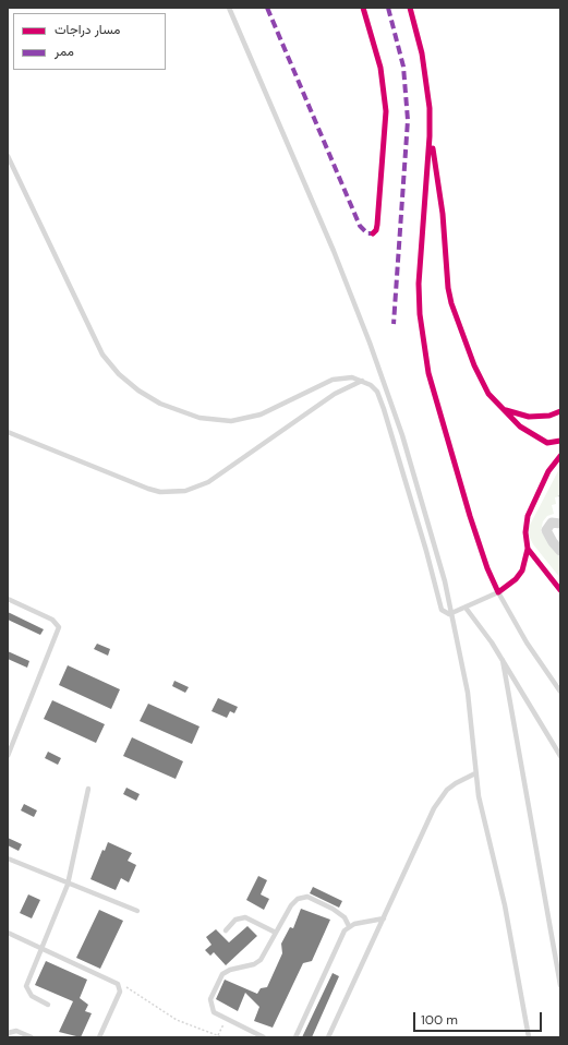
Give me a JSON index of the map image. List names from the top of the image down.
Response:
{
  "legend": ["مسار دراجات", "ممر"],
  "scale_bar": "100 m"
}
